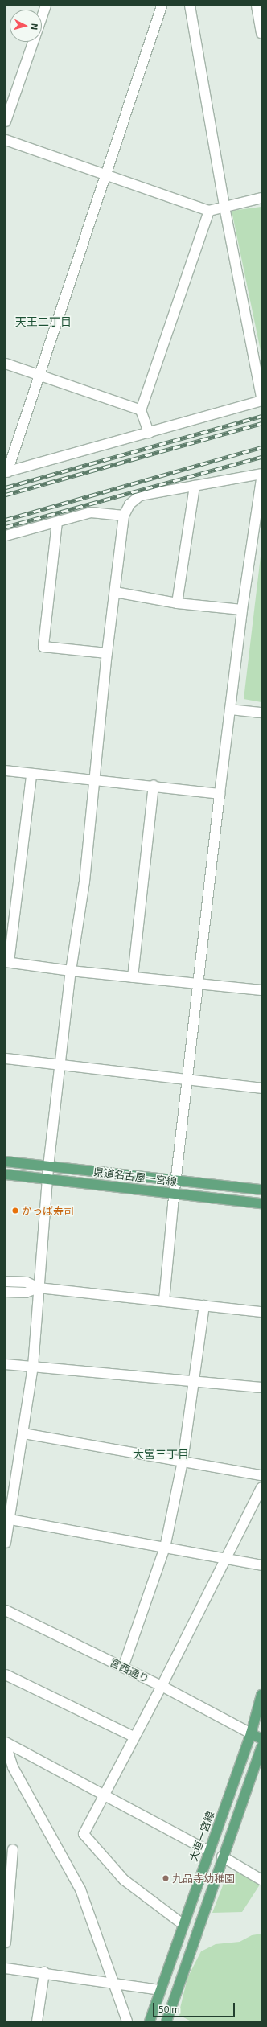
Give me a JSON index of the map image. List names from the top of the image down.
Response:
{
  "streets": {
    "main road": ["県道名古屋一宮線", "大垣一宮線"],
    "street": ["宮西通り"]
  },
  "crossings": [
    ["宮西通り", "大垣一宮線"]
  ],
  "districts": ["天王二丁目", "大宮三丁目"],
  "places": ["かっぱ寿司", "九品寺幼稚園"],
  "scale_bar": "50 m",
  "north": "right"
}
